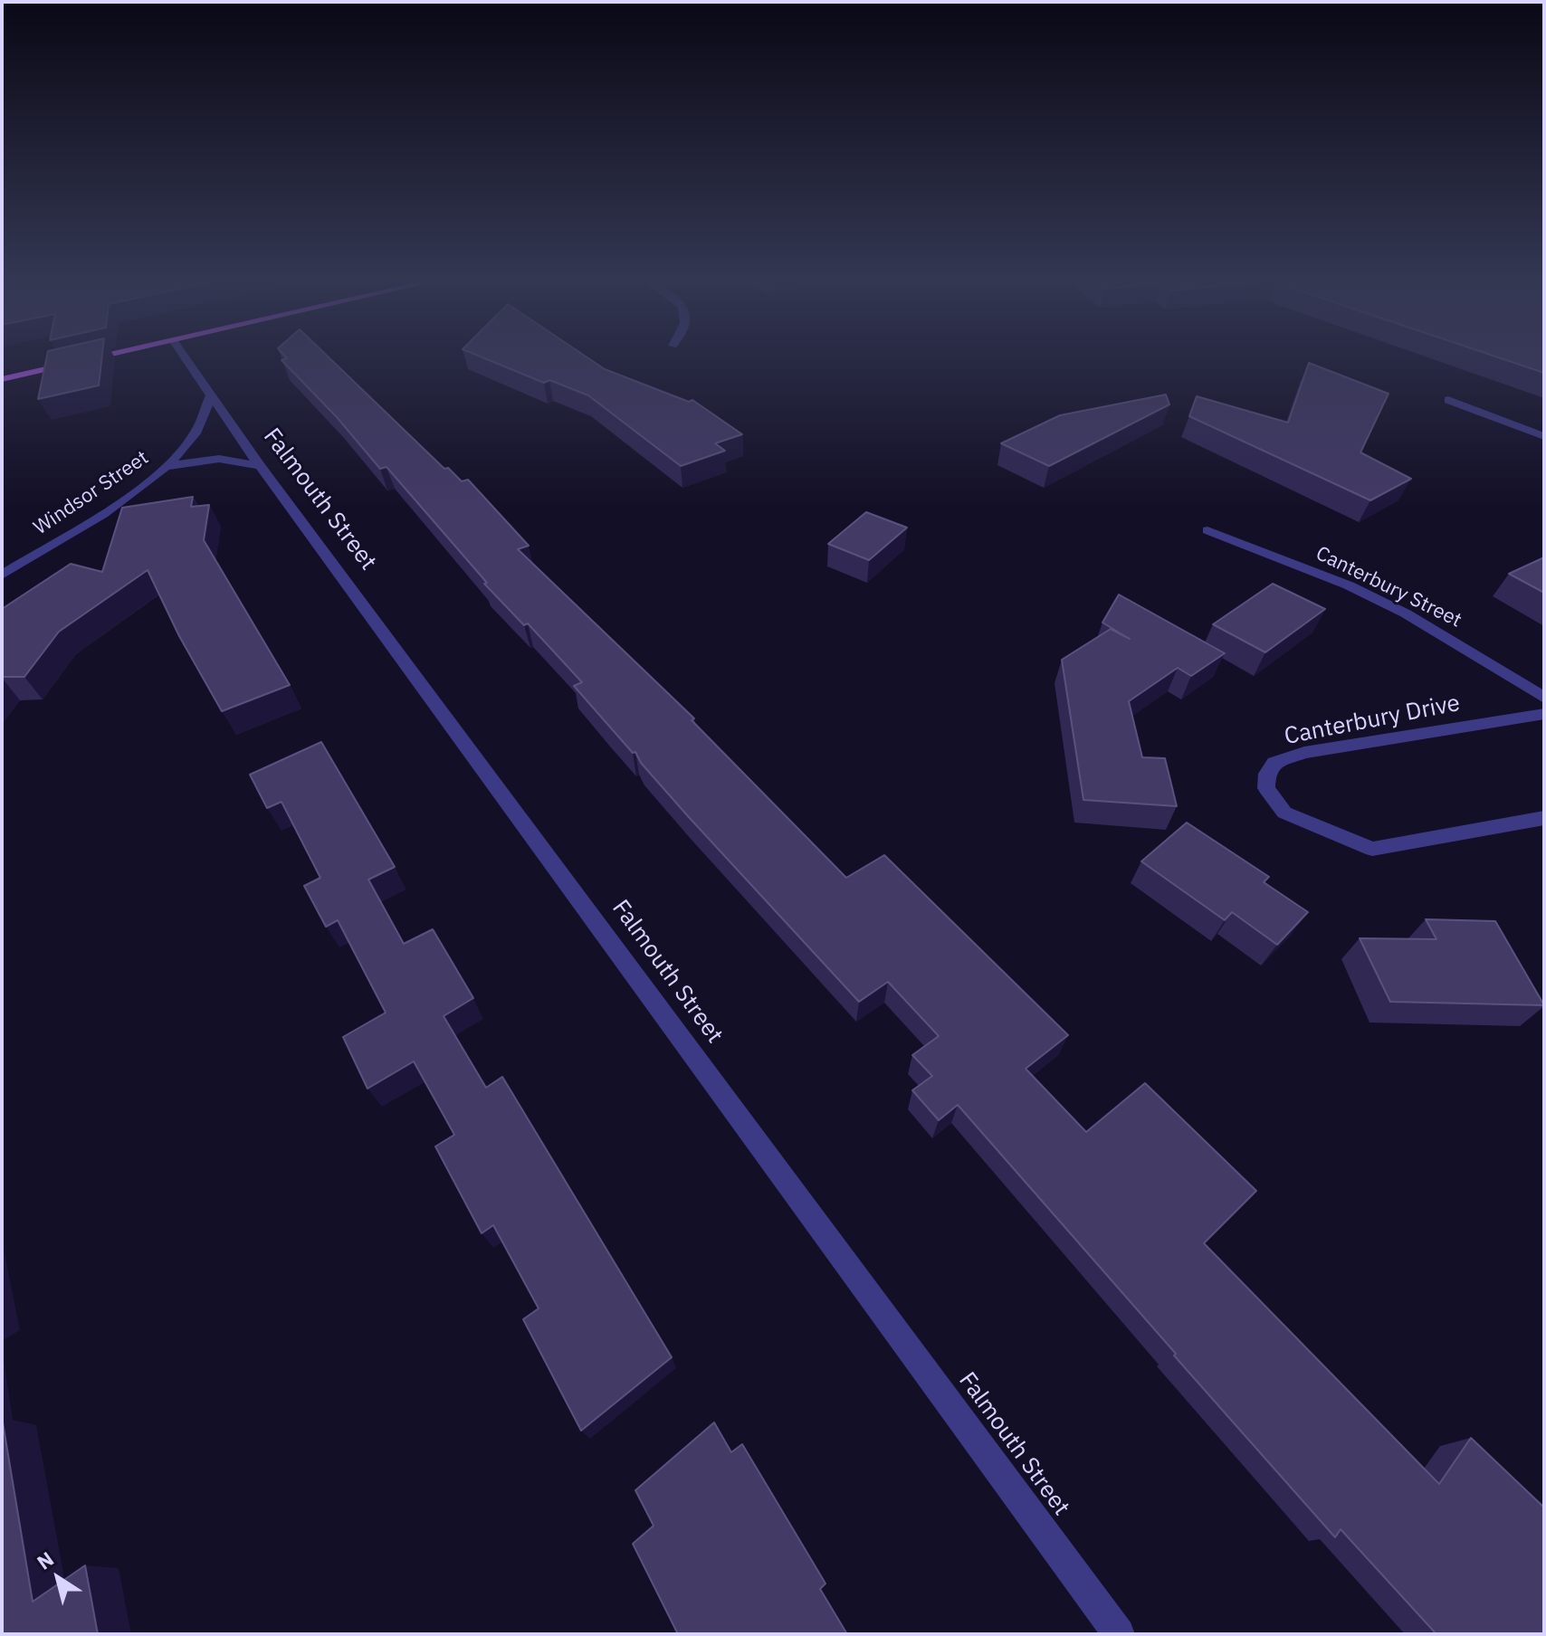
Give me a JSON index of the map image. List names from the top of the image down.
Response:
{
  "streets": {
    "street": [
      "Windsor Street",
      "Falmouth Street",
      "Canterbury Street",
      "Canterbury Drive"
    ]
  },
  "crossings": [
    ["Windsor Street", "Falmouth Street"]
  ],
  "north": "top left"
}
